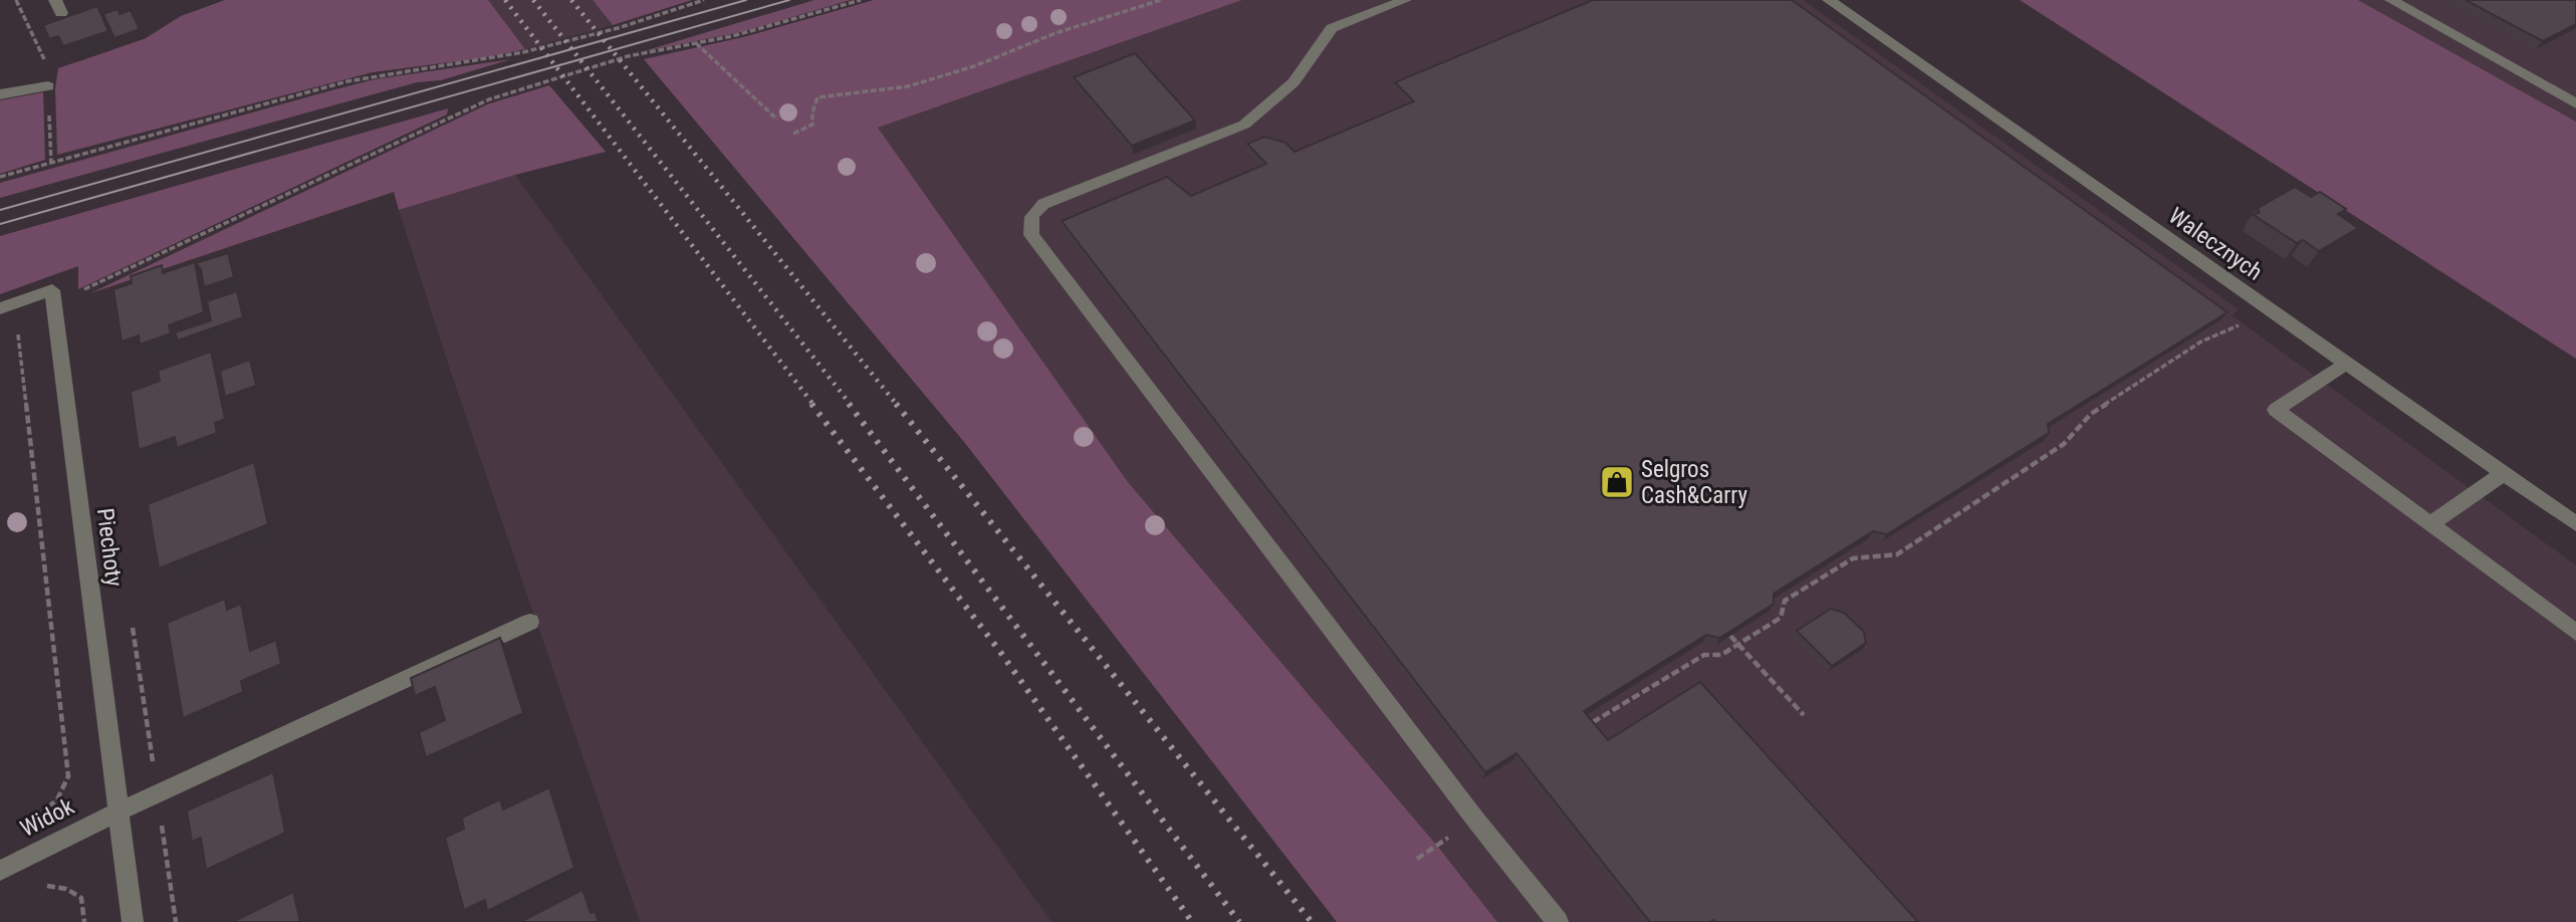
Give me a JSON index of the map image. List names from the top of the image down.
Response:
{
  "streets": {
    "street": ["Walecznych", "Piechoty", "Widok"]
  },
  "crossings": [
    ["Piechoty", "Widok"]
  ],
  "places": {
    "shop": ["Selgros Cash&Carry"]
  }
}
